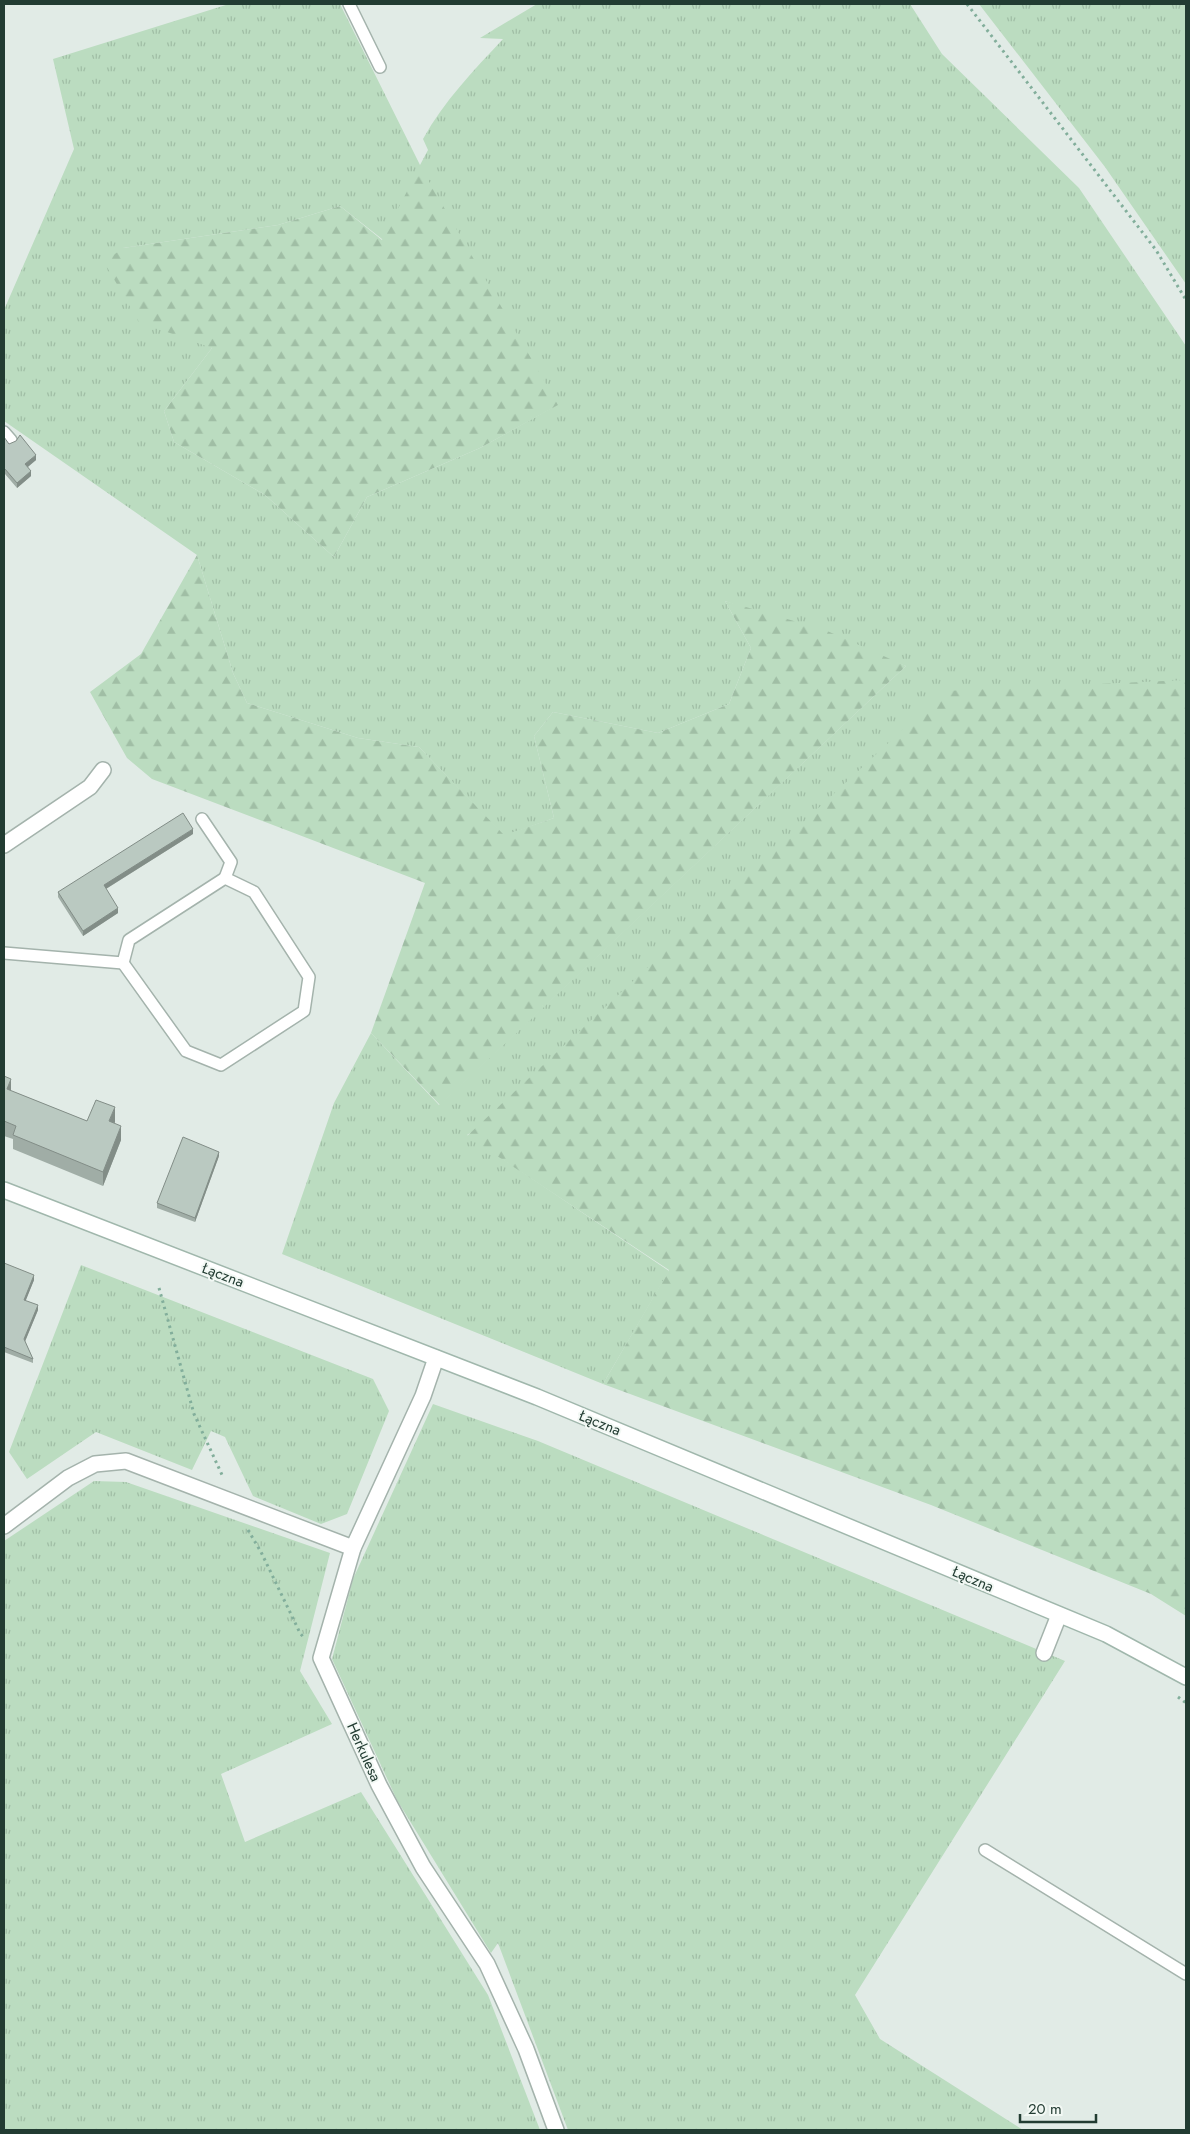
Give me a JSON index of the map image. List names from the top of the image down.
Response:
{
  "streets": {
    "street": ["Łączna", "Herkulesa"]
  },
  "crossings": [
    ["Łączna", "Herkulesa"]
  ],
  "scale_bar": "20 m"
}
